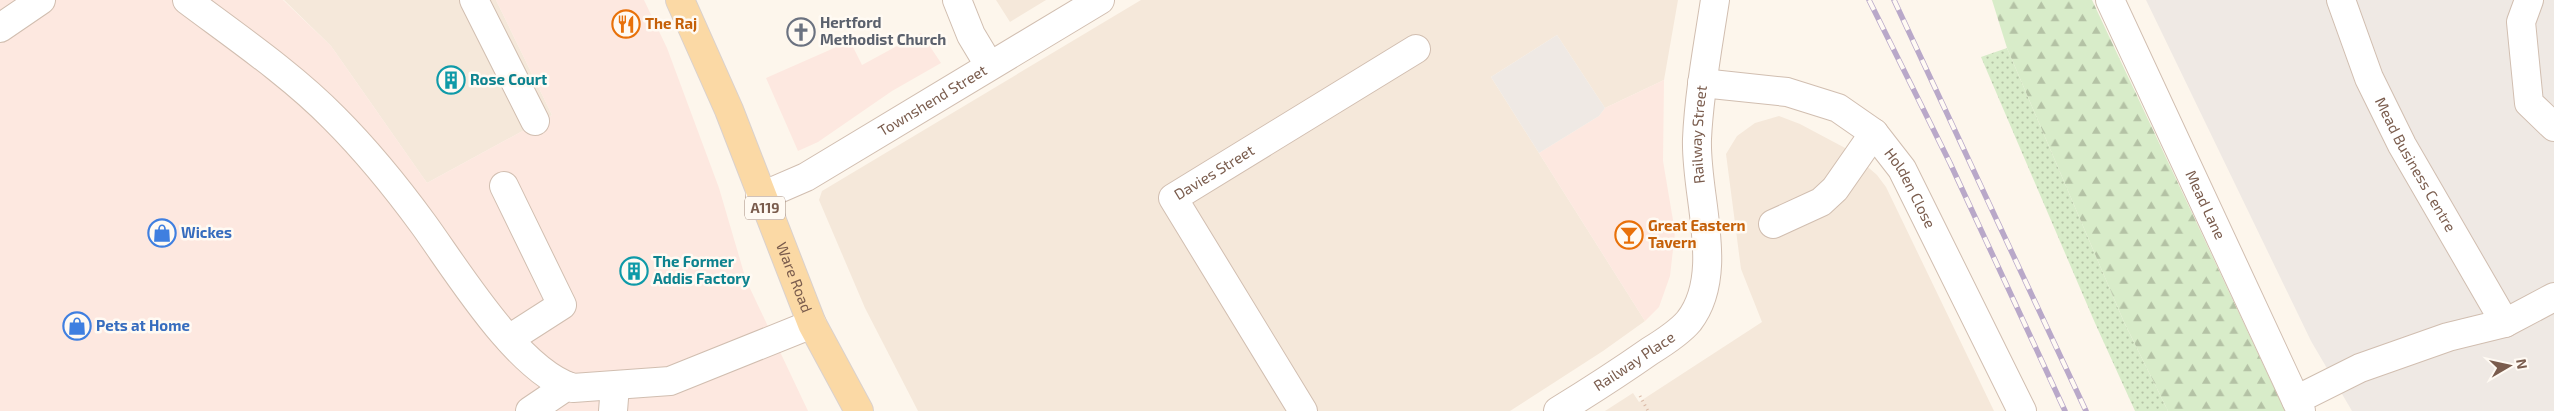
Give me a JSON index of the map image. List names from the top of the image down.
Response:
{
  "streets": {
    "main road": ["A119", "Ware Road"],
    "street": [
      "Townshend Street",
      "Railway Street",
      "Mead Business Centre",
      "Davies Street",
      "Holden Close",
      "Mead Lane",
      "Railway Place"
    ]
  },
  "crossings": [
    ["Townshend Street", "Ware Road"],
    ["Railway Street", "Holden Close"],
    ["Railway Street", "Railway Place"]
  ],
  "places": {
    "restaurant": ["The Raj"],
    "church": ["Hertford Methodist Church"],
    "building": ["Rose Court", "The Former Addis Factory"],
    "shop": ["Wickes", "Pets at Home"],
    "bar": ["Great Eastern Tavern"]
  },
  "north": "right"
}
